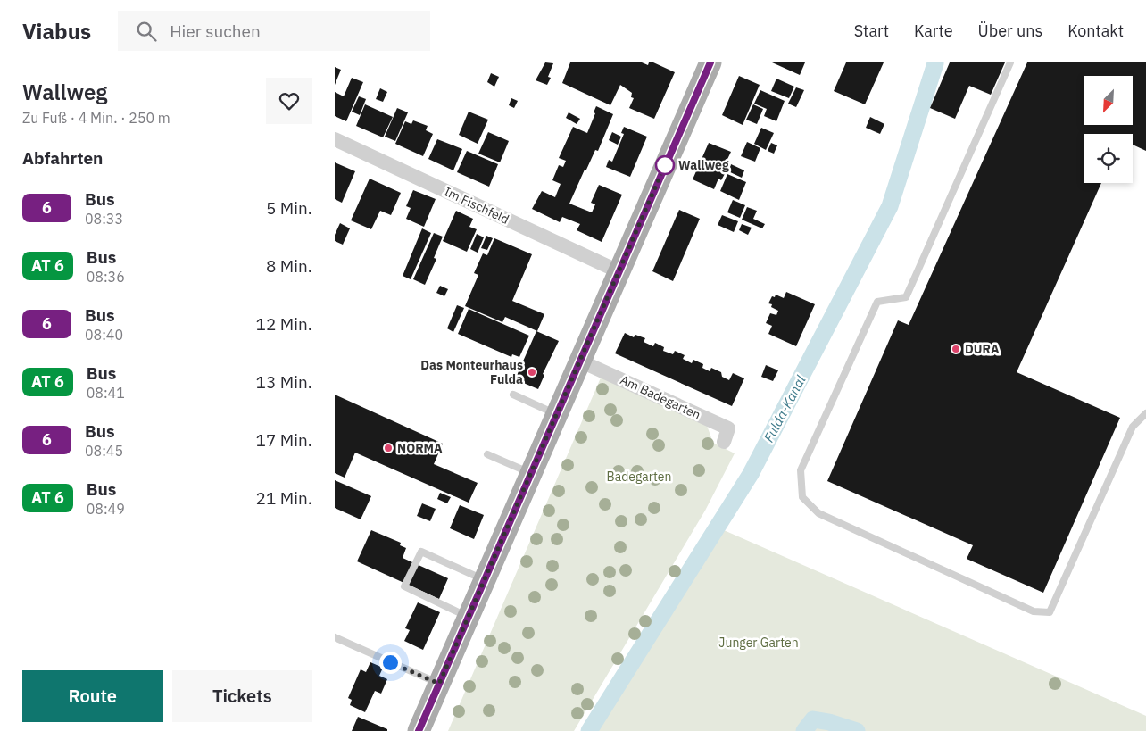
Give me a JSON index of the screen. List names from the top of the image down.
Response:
{
  "streets": {
    "street": ["Im Fischfeld", "Am Badegarten"]
  },
  "water": ["Fulda-Kanal"],
  "parks": ["Badegarten", "Junger Garten"],
  "places": [
    "Wallweg",
    "DURA",
    "Das Monteurhaus Fulda",
    "NORMA"
  ],
  "lines": ["bus line 6"],
  "north": "bottom left",
  "page": {
    "header": "Viabus",
    "search": "Hier suchen",
    "nav": [
      "Start",
      "Karte",
      "Über uns",
      "Kontakt"
    ],
    "heading": [
      ["Wallweg", "Zu Fuß · 4 Min. · 250 m"],
      "Abfahrten"
    ],
    "list": [
      {
        "mark": "6",
        "name": "Bus",
        "note": "08:33",
        "value": "5 Min."
      },
      {
        "mark": "AT 6",
        "name": "Bus",
        "note": "08:36",
        "value": "8 Min."
      },
      {
        "mark": "6",
        "name": "Bus",
        "note": "08:40",
        "value": "12 Min."
      },
      {
        "mark": "AT 6",
        "name": "Bus",
        "note": "08:41",
        "value": "13 Min."
      },
      {
        "mark": "6",
        "name": "Bus",
        "note": "08:45",
        "value": "17 Min."
      },
      {
        "mark": "AT 6",
        "name": "Bus",
        "note": "08:49",
        "value": "21 Min."
      }
    ],
    "buttons": ["Route", "Tickets"]
  }
}
